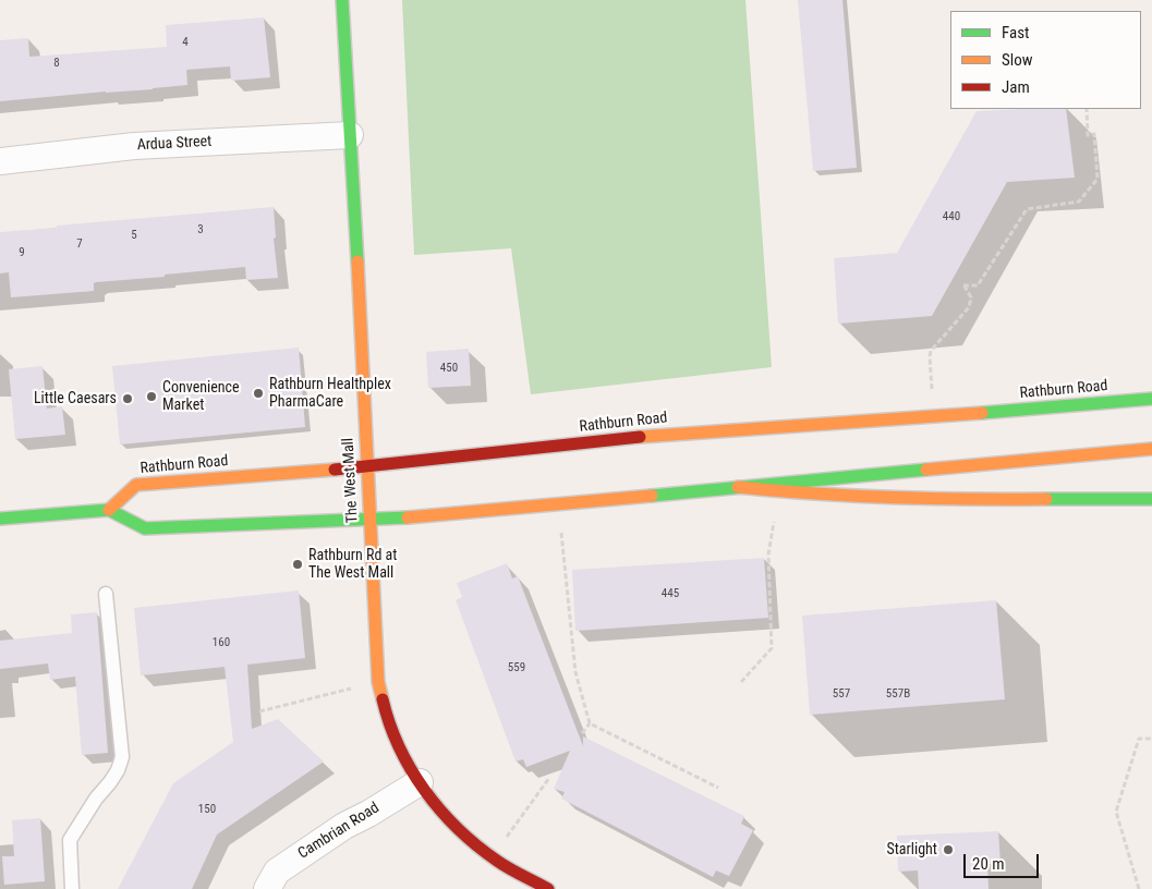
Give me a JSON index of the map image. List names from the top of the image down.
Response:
{
  "streets": {
    "main road": ["Rathburn Road", "The West Mall"],
    "street": ["Ardua Street", "Cambrian Road"]
  },
  "crossings": [
    ["Ardua Street", "The West Mall"],
    ["Rathburn Road", "The West Mall"],
    ["The West Mall", "Cambrian Road"]
  ],
  "places": [
    "Rathburn Healthplex PharmaCare",
    "Convenience Market",
    "Little Caesars",
    "Rathburn Rd at The West Mall",
    "Starlight"
  ],
  "house_numbers": [
    "4",
    "8",
    "440",
    "3",
    "5",
    "7",
    "9",
    "450",
    "445",
    "160",
    "559",
    "557",
    "557B",
    "150"
  ],
  "legend": ["Fast", "Slow", "Jam"],
  "scale_bar": "20 m"
}
